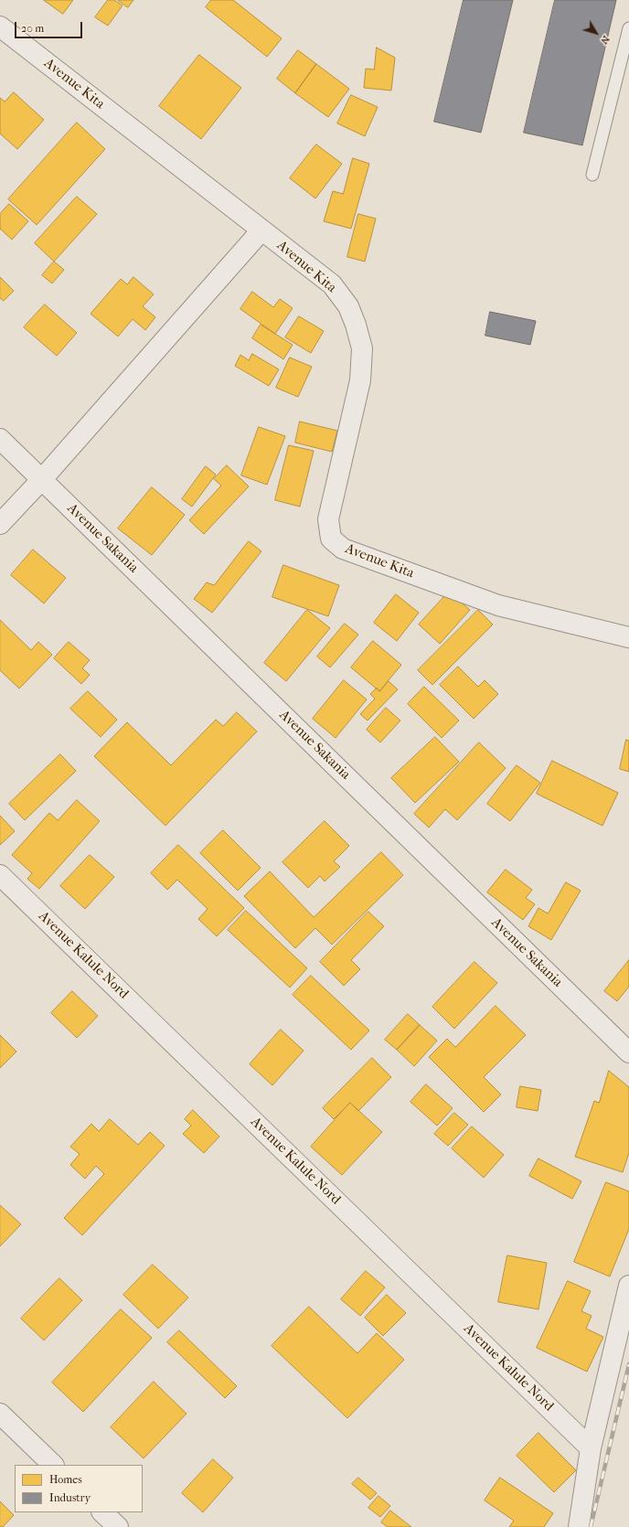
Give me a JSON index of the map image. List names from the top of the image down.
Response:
{
  "streets": {
    "street": ["Avenue Kita", "Avenue Sakania", "Avenue Kalule Nord"]
  },
  "legend": ["Homes", "Industry"],
  "scale_bar": "20 m",
  "north": "bottom right"
}
